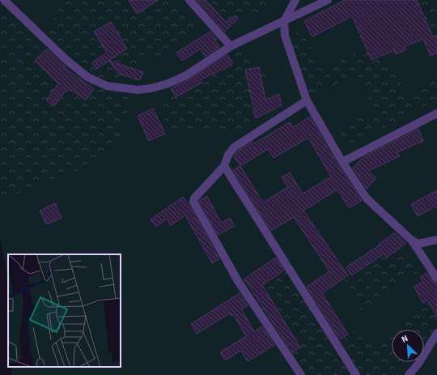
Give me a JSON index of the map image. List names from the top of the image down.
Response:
{
  "north": "top left"
}
